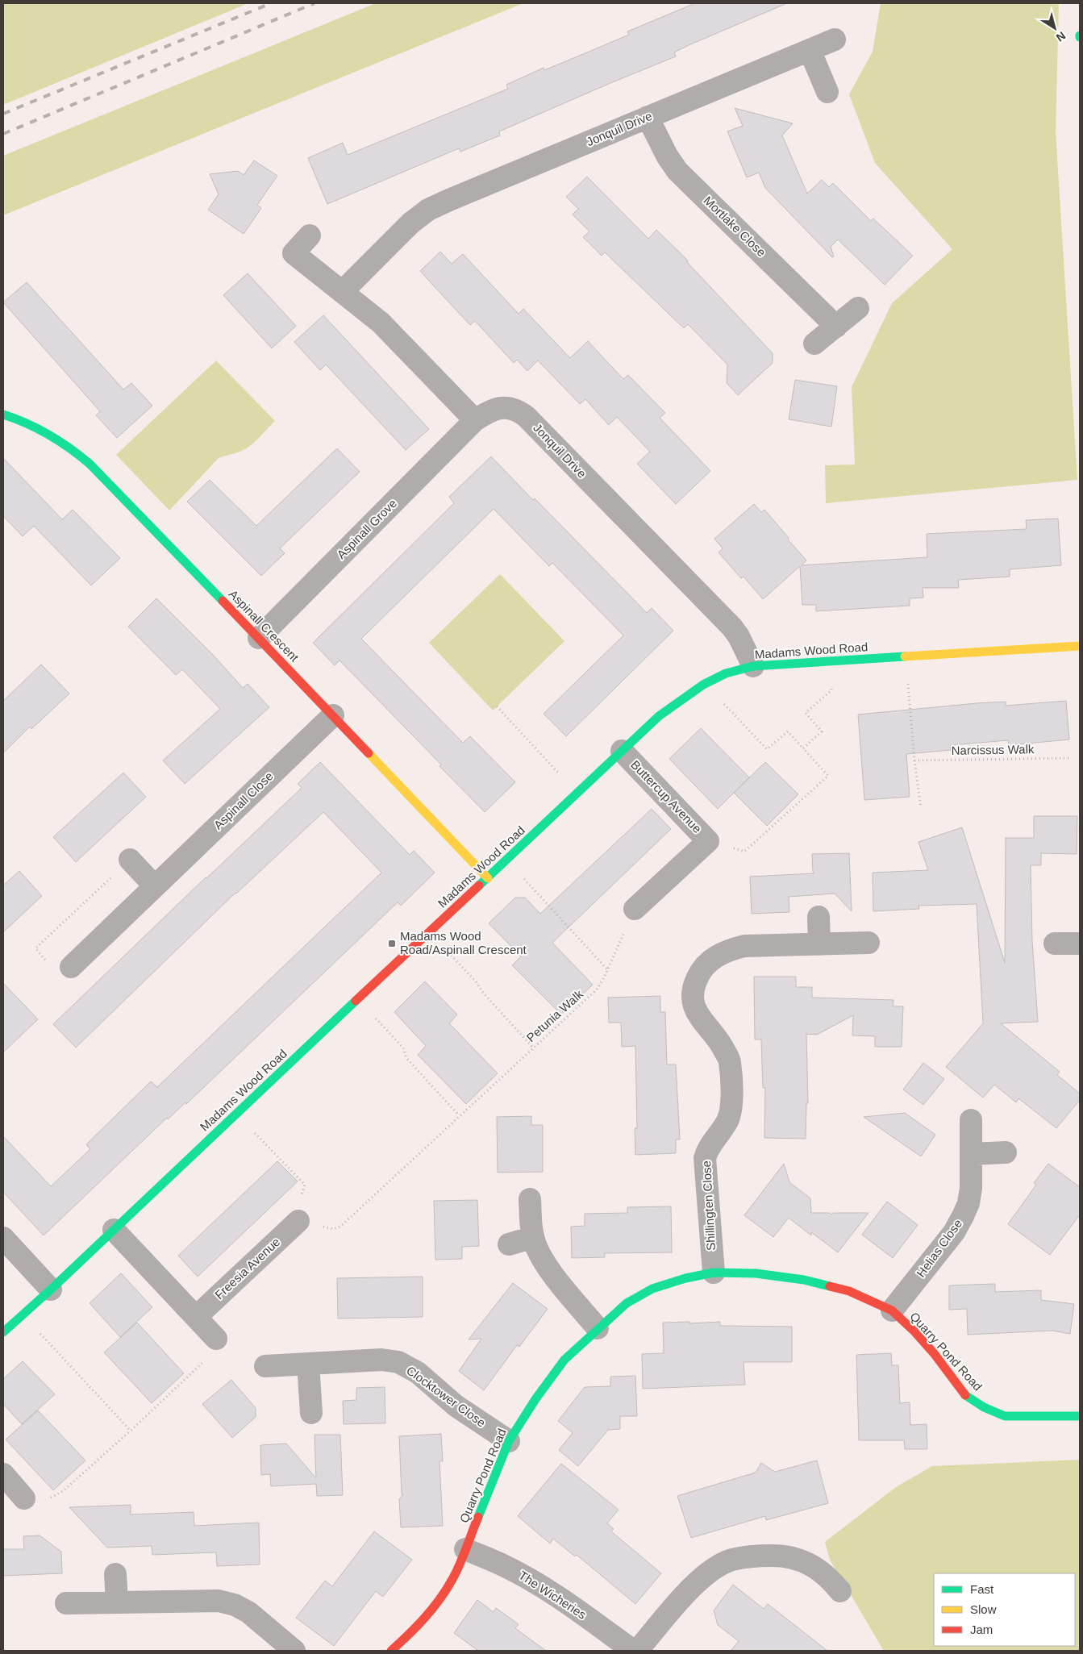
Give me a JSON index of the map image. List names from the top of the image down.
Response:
{
  "streets": {
    "street": [
      "Jonquil Drive",
      "Mortlake Close",
      "Aspinall Grove",
      "Aspinall Crescent",
      "Madams Wood Road",
      "Buttercup Avenue",
      "Aspinall Close",
      "Shillingten Close",
      "Helias Close",
      "Freesia Avenue",
      "Quarry Pond Road",
      "Clocktower Close",
      "The Wicheries"
    ],
    "path": ["Narcissus Walk", "Petunia Walk"]
  },
  "crossings": [
    ["Jonquil Drive", "Mortlake Close"],
    ["Jonquil Drive", "Aspinall Grove"],
    ["Jonquil Drive", "Madams Wood Road"],
    ["Aspinall Grove", "Aspinall Crescent"],
    ["Aspinall Crescent", "Madams Wood Road"],
    ["Aspinall Crescent", "Aspinall Close"],
    ["Madams Wood Road", "Buttercup Avenue"],
    ["Buttercup Avenue", "Petunia Walk"],
    ["Petunia Walk", "Freesia Avenue"],
    ["Shillingten Close", "Quarry Pond Road"],
    ["Helias Close", "Quarry Pond Road"],
    ["Quarry Pond Road", "Clocktower Close"],
    ["Quarry Pond Road", "The Wicheries"]
  ],
  "places": {
    "transit": ["Madams Wood Road/Aspinall Crescent"]
  },
  "legend": ["Fast", "Slow", "Jam"],
  "north": "bottom right"
}
